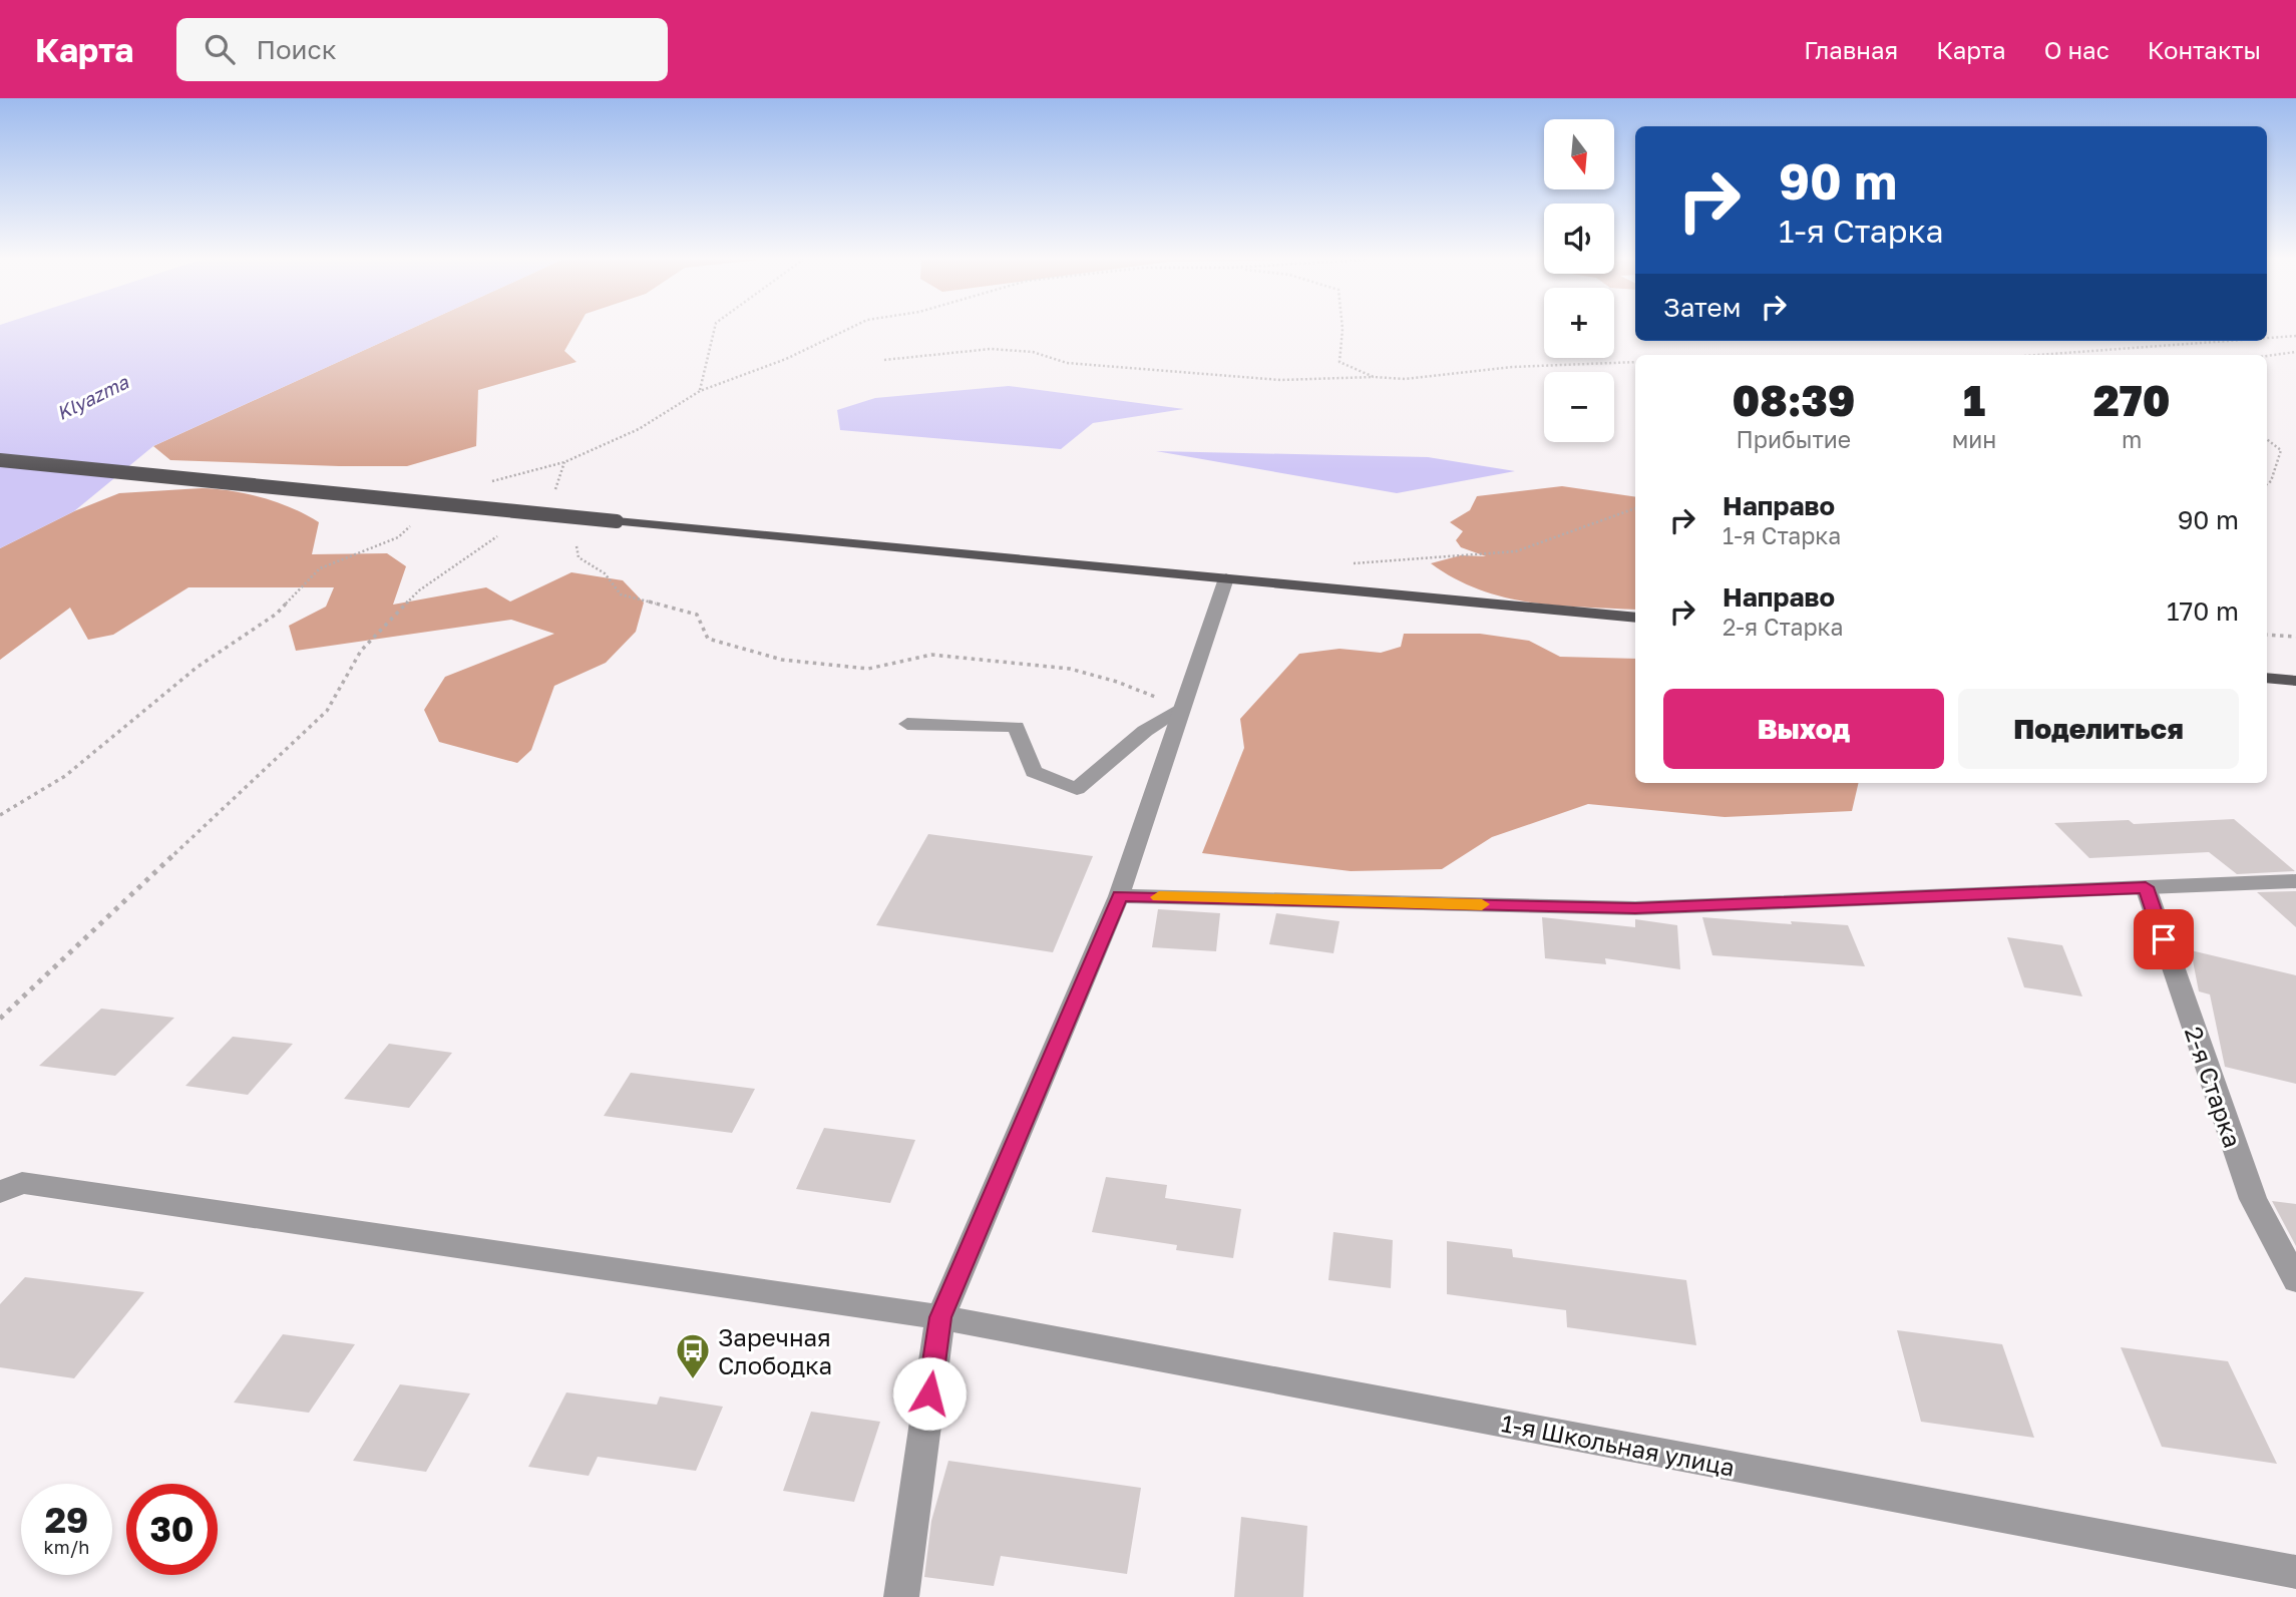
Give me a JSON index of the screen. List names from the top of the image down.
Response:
{
  "streets": {
    "street": ["2-я Старка", "1-я Школьная улица"]
  },
  "water": ["Klyazma"],
  "places": {
    "bus stop": ["Заречная Слободка"]
  },
  "north": "bottom",
  "page": {
    "header": "Карта",
    "search": "Поиск",
    "nav": [
      "Главная",
      "Карта",
      "О нас",
      "Контакты"
    ],
    "map_buttons": ["+", "−"],
    "turn": ["90 m", "1-я Старка"],
    "then": "Затем",
    "eta": [
      "08:39",
      "Прибытие",
      "1",
      "мин",
      "270",
      "m"
    ],
    "list": [
      {
        "name": "Направо",
        "note": "1-я Старка",
        "value": "90 m"
      },
      {
        "name": "Направо",
        "note": "2-я Старка",
        "value": "170 m"
      }
    ],
    "buttons": ["Выход", "Поделиться"],
    "speed": "29 km/h",
    "limit": "30"
  }
}
